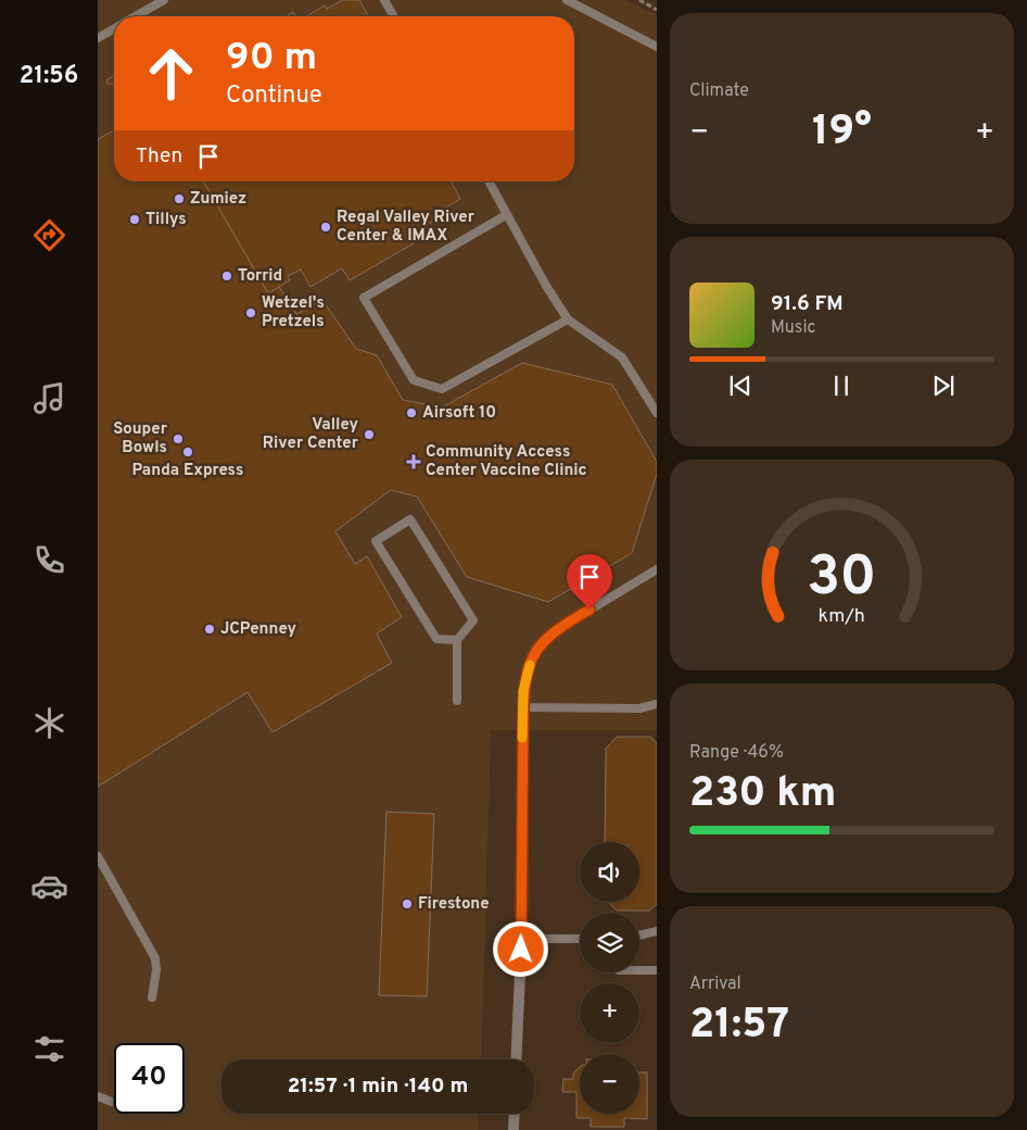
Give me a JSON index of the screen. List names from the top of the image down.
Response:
{
  "places": {
    "other": [
      "Zumiez",
      "Tillys",
      "Regal Valley River Center & IMAX",
      "Torrid",
      "Wetzel's Pretzels",
      "Airsoft 10",
      "Valley River Center",
      "Souper Bowls",
      "Panda Express",
      "JCPenney",
      "Firestone"
    ],
    "health": ["Community Access Center Vaccine Clinic"]
  },
  "page": {
    "tabs": "21:56",
    "tile": [
      "Climate",
      ["Range · 46%", "230 km"],
      ["Arrival", "21:57"]
    ],
    "turn": ["90 m", "Continue"],
    "heat": ["−", "19°", "+"],
    "then": "Then",
    "song": ["91.6 FM", "Music"],
    "map_buttons": ["+", "−"],
    "limit": "40",
    "trip": "21:57 · 1 min · 140 m",
    "gauge": ["30", "km/h"]
  }
}
